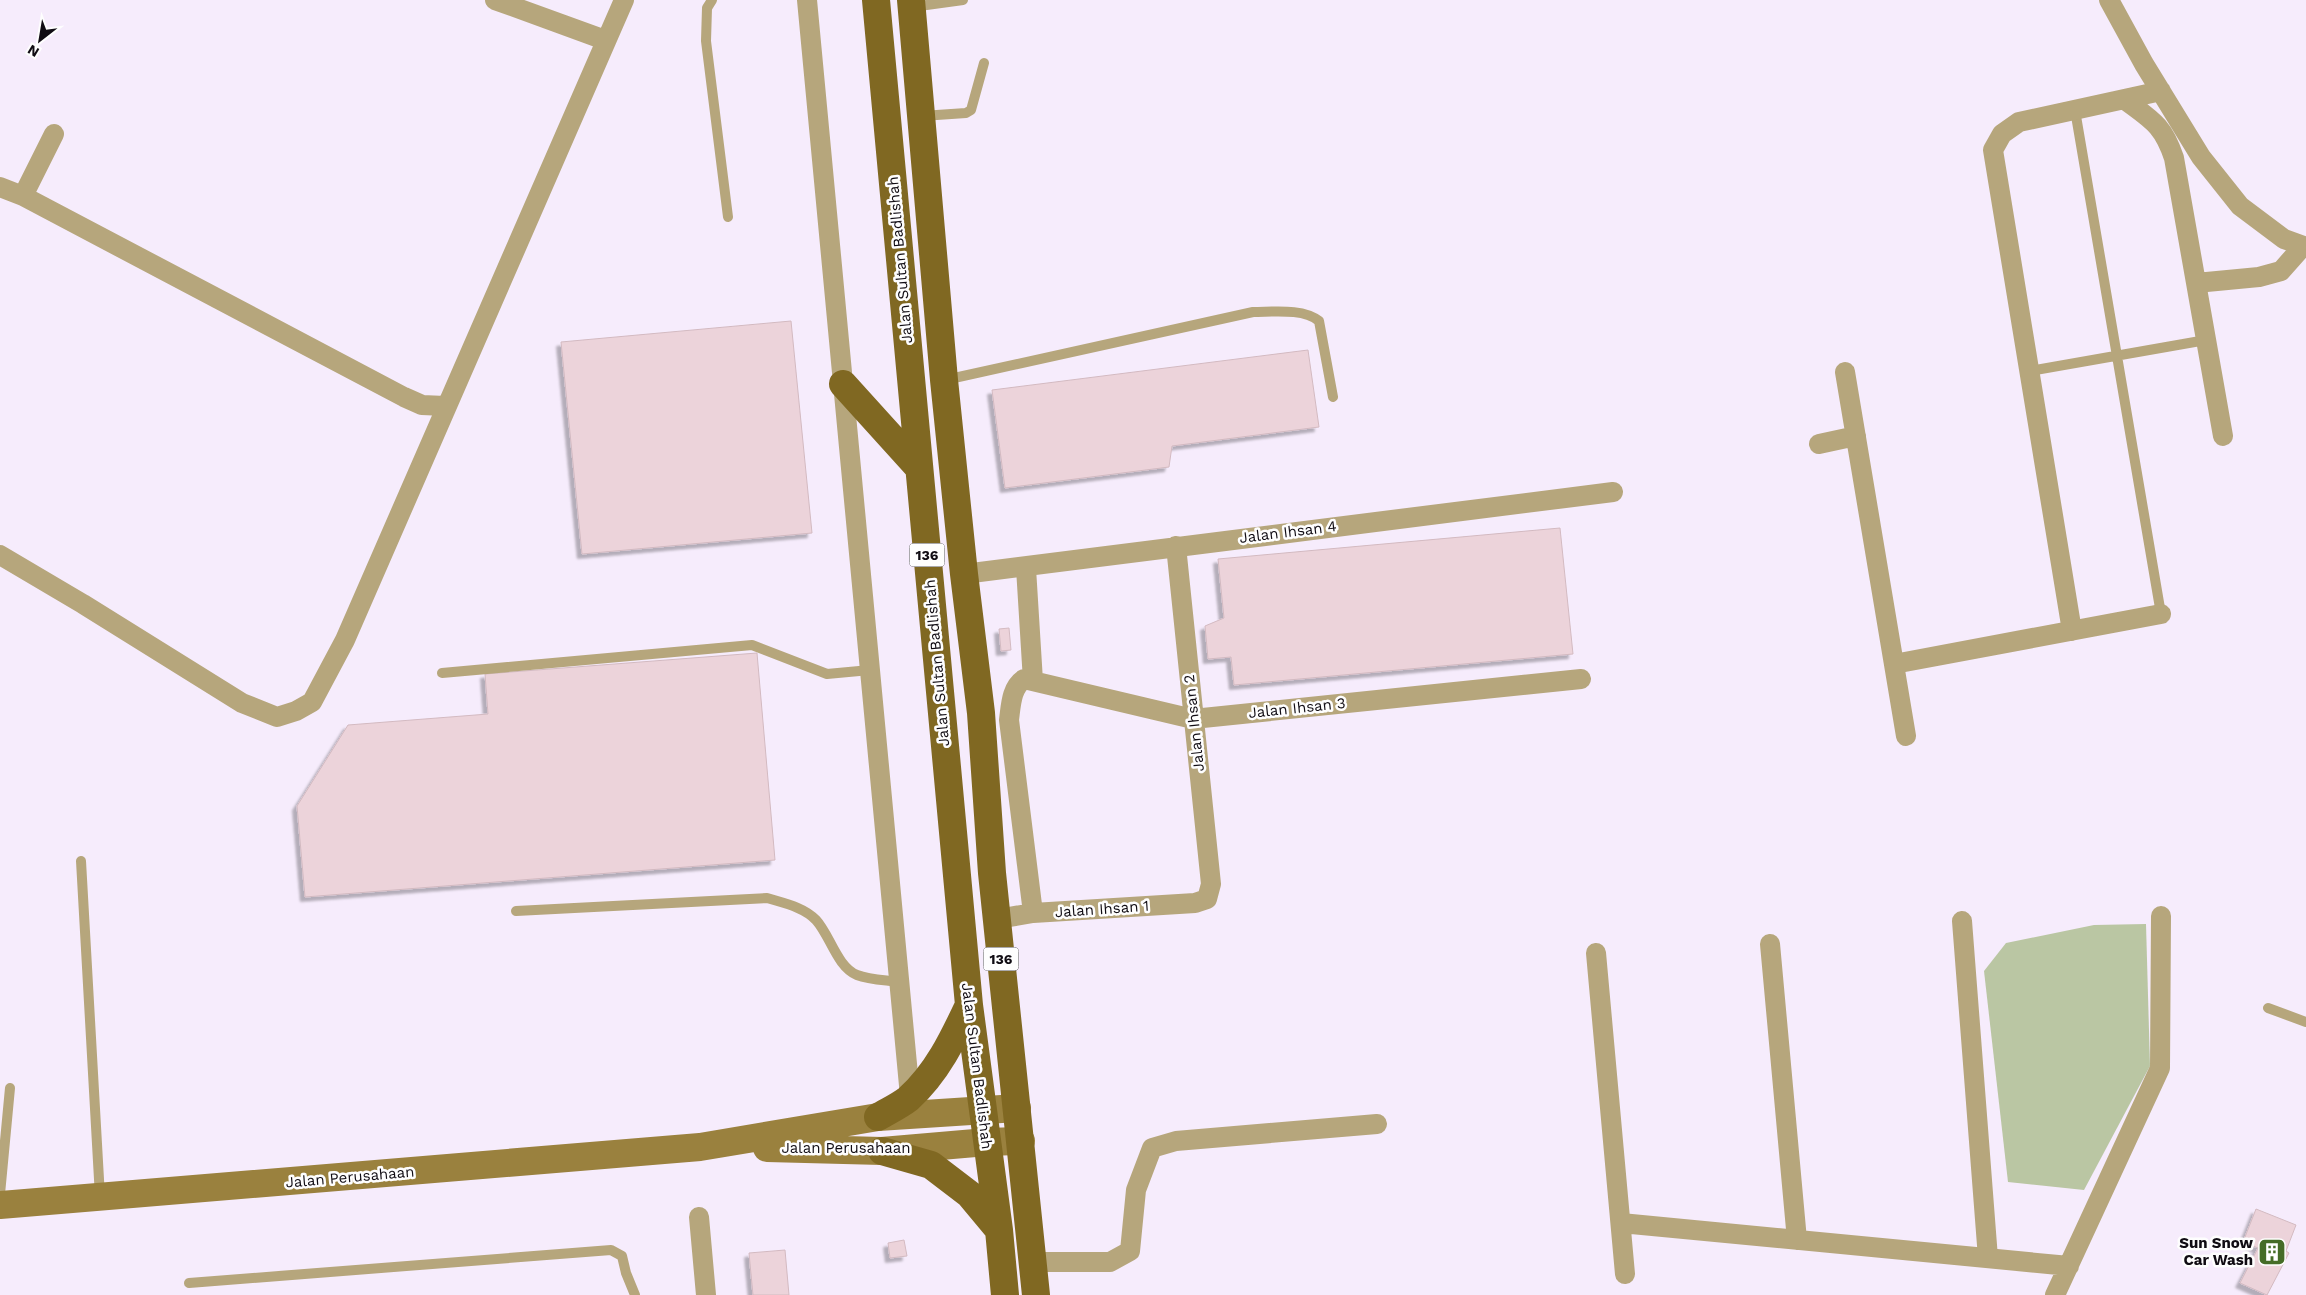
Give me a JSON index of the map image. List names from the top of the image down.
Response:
{
  "streets": {
    "main road": ["Jalan Sultan Badlishah", "136", "Jalan Perusahaan"],
    "street": [
      "Jalan Ihsan 4",
      "Jalan Ihsan 3",
      "Jalan Ihsan 2",
      "Jalan Ihsan 1"
    ]
  },
  "crossings": [
    ["Jalan Sultan Badlishah", "Jalan Perusahaan"],
    ["Jalan Ihsan 4", "136"],
    ["Jalan Ihsan 4", "Jalan Ihsan 2"],
    ["136", "Jalan Ihsan 1"],
    ["136", "Jalan Perusahaan"],
    ["Jalan Ihsan 3", "Jalan Ihsan 2"],
    ["Jalan Ihsan 2", "Jalan Ihsan 1"]
  ],
  "places": {
    "building": ["Sun Snow Car Wash"]
  },
  "north": "bottom left"
}
